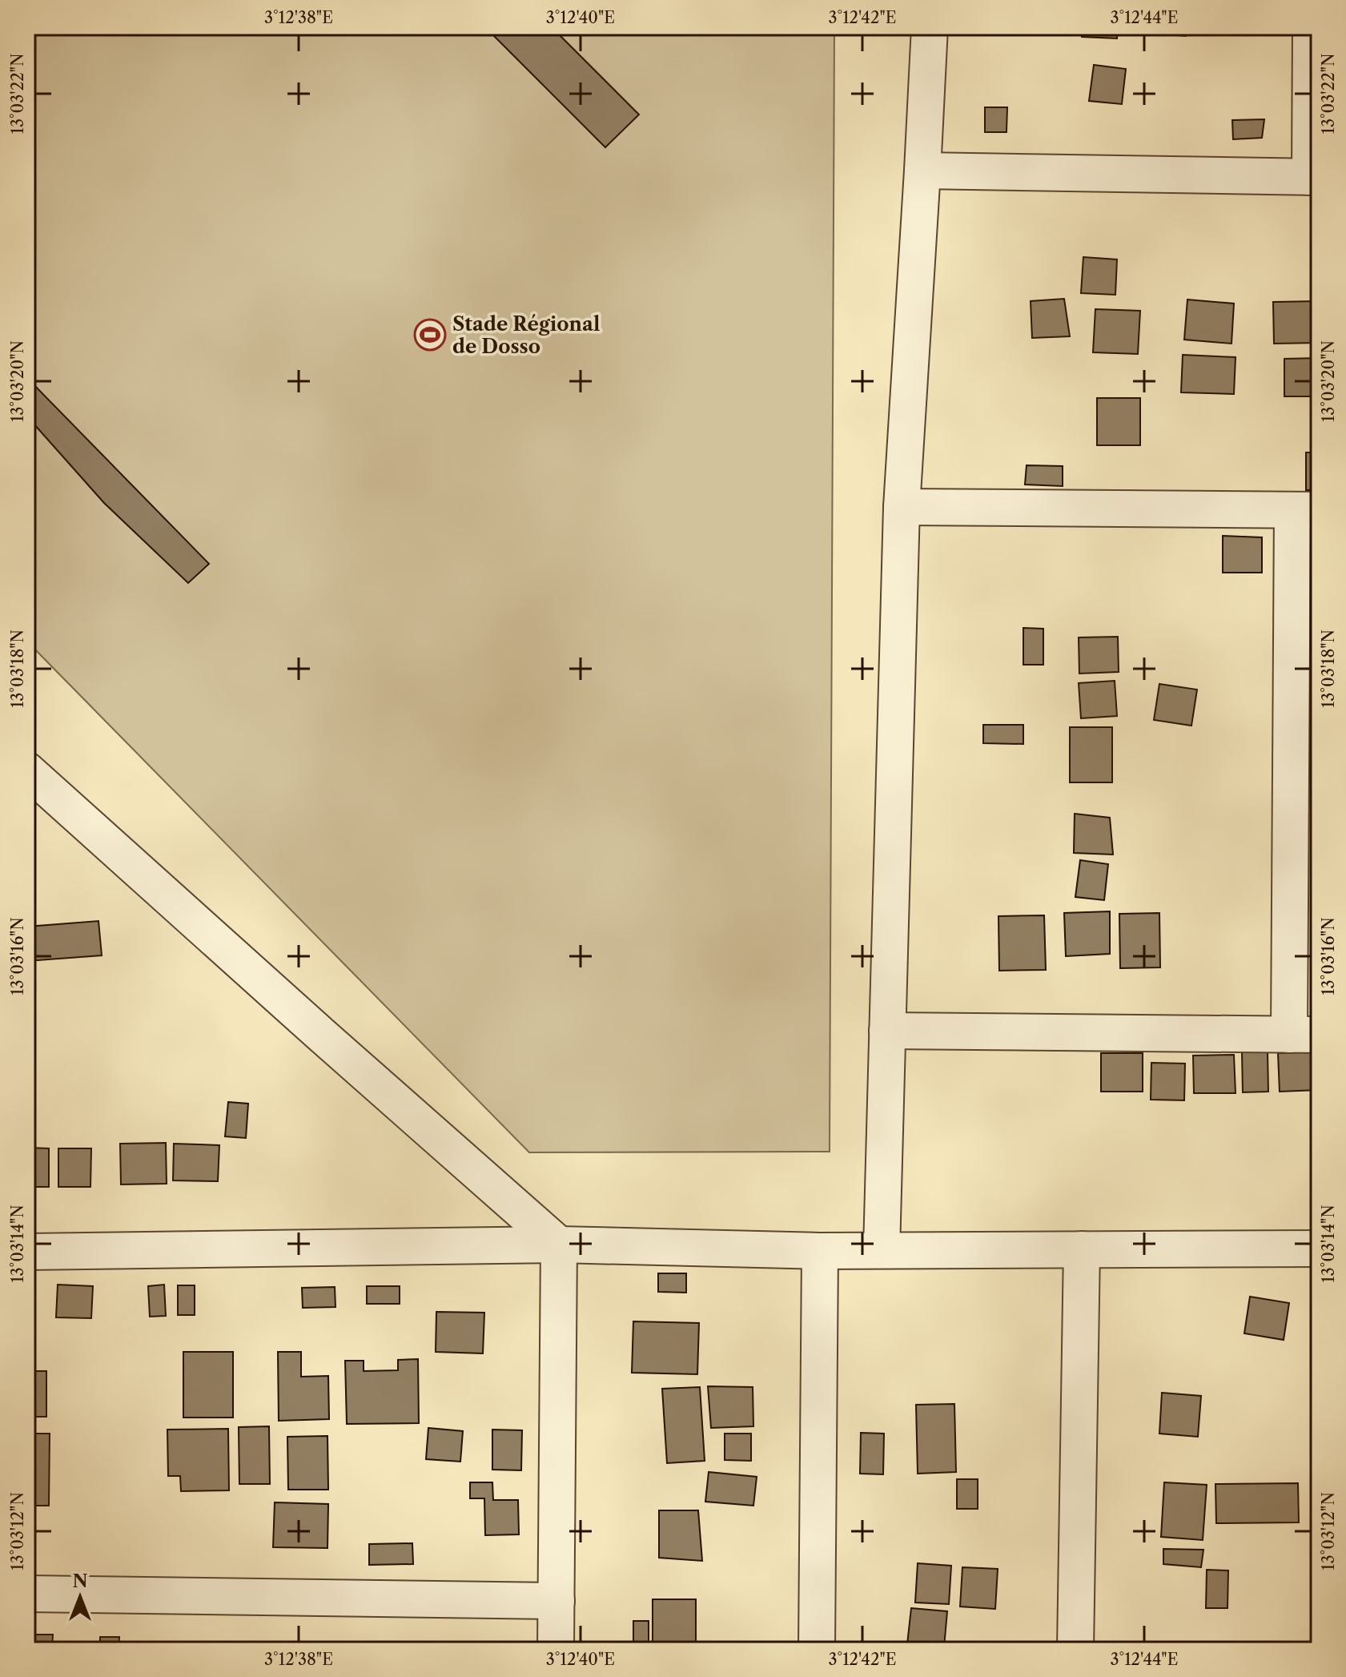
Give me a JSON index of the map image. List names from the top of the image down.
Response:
{
  "places": {
    "sports": ["Stade Régional de Dosso"]
  },
  "north": "top",
  "coordinates": [
    "3°12'38\"E",
    "3°12'40\"E",
    "3°12'42\"E",
    "3°12'44\"E",
    "13°03'22\"N",
    "13°03'20\"N",
    "13°03'18\"N",
    "13°03'16\"N",
    "13°03'14\"N",
    "13°03'12\"N"
  ]
}
